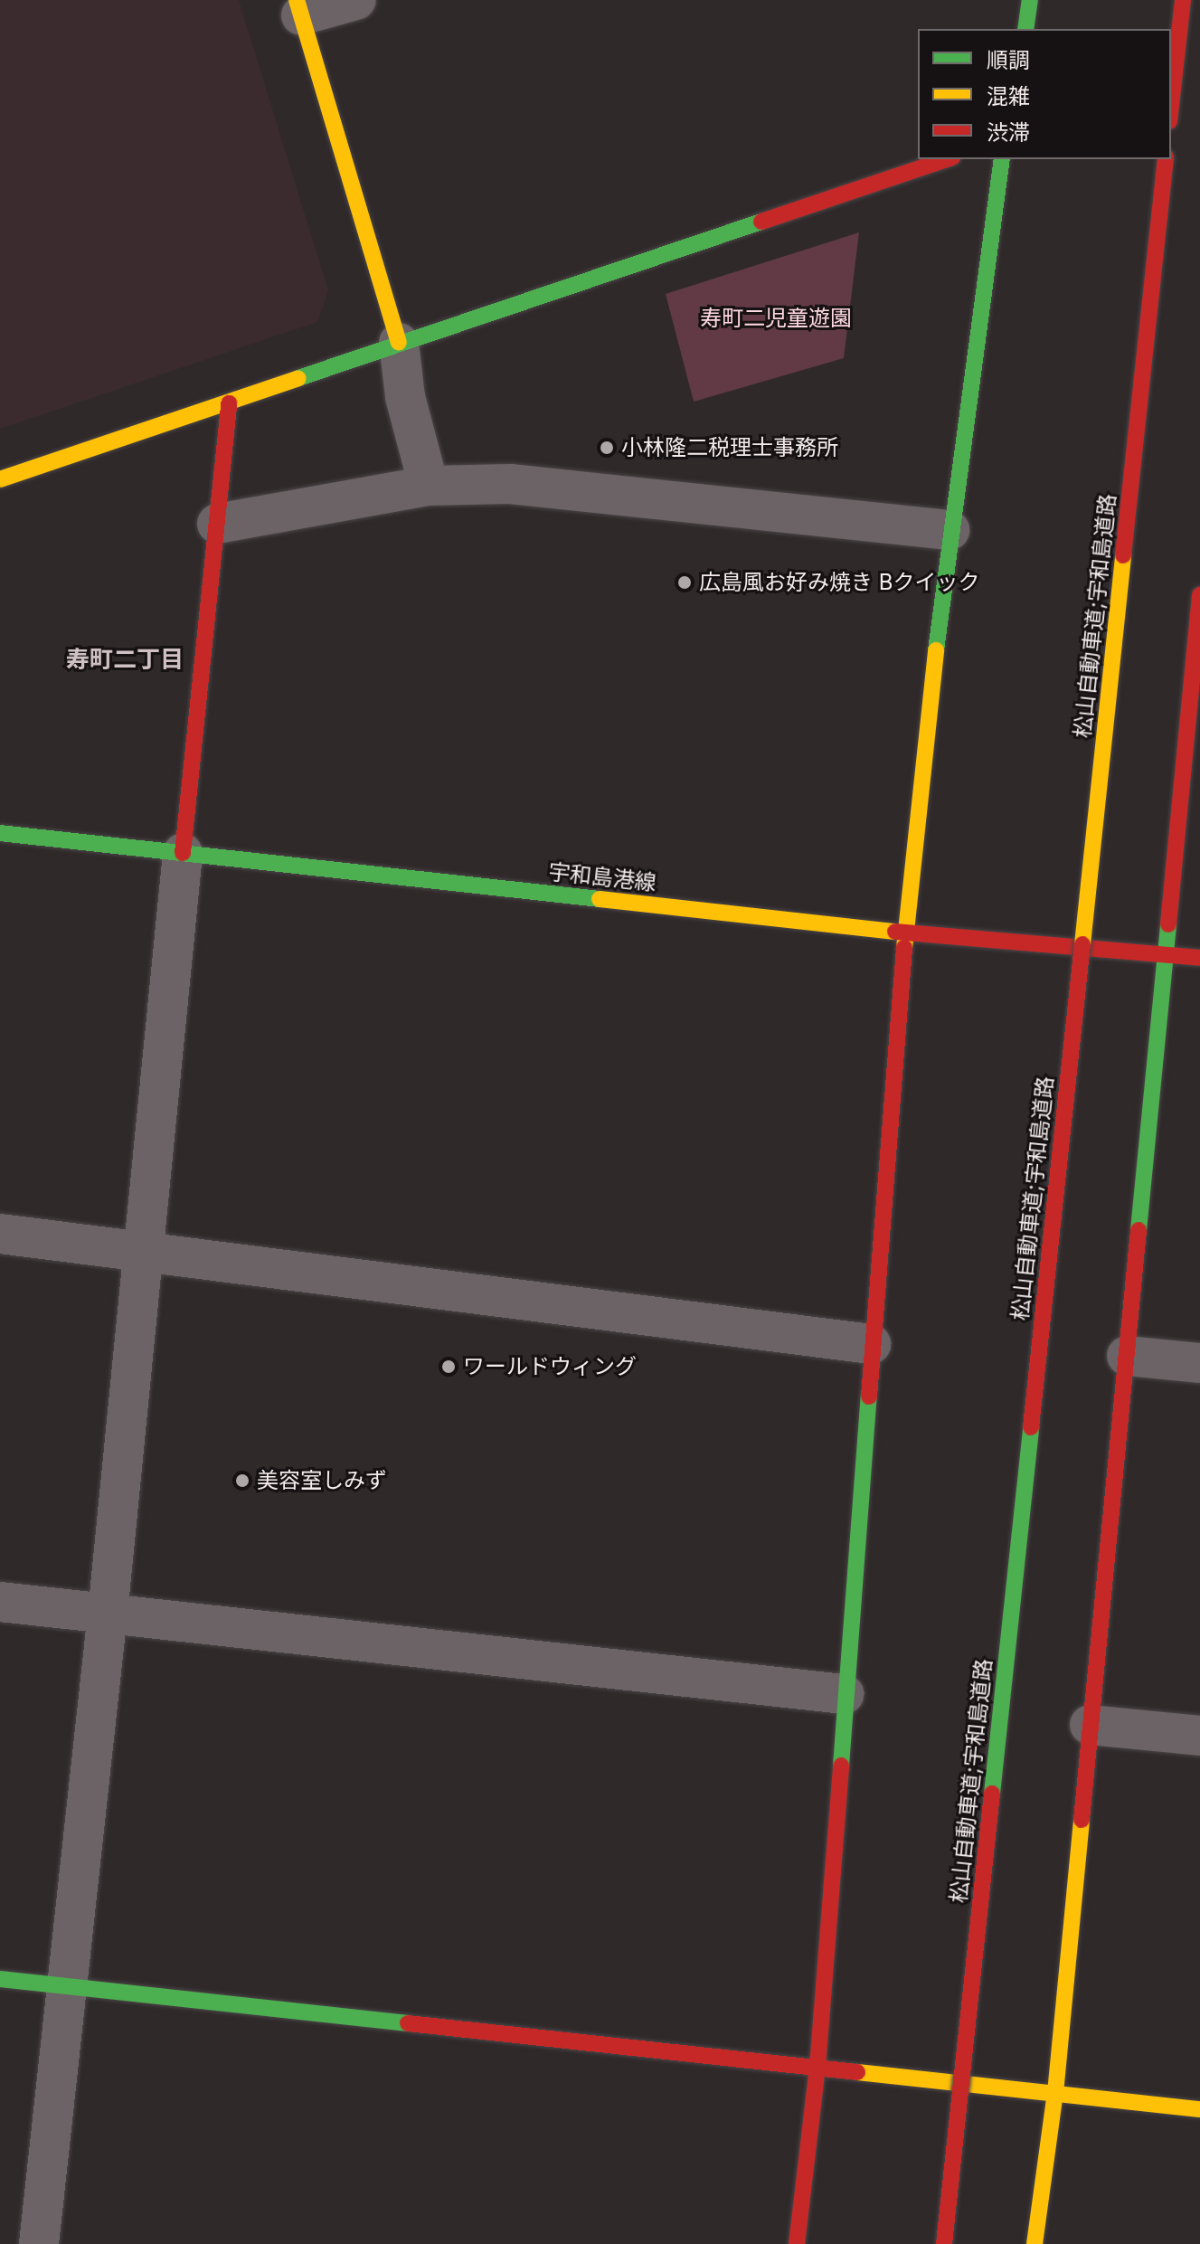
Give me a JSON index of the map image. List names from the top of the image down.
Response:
{
  "streets": {
    "main road": ["松山自動車道;宇和島道路", "宇和島港線"]
  },
  "districts": ["寿町二丁目"],
  "parks": ["寿町二児童遊園"],
  "places": [
    "小林隆二税理士事務所",
    "広島風お好み焼き Bクイック",
    "ワールドウィング",
    "美容室しみず"
  ],
  "legend": ["順調", "混雑", "渋滞"]
}
